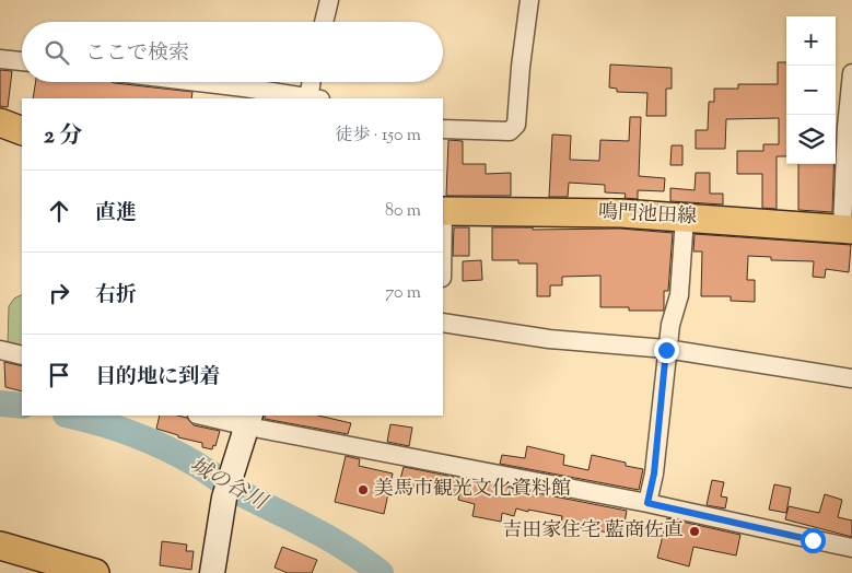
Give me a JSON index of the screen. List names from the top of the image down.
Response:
{
  "streets": {
    "main road": ["鳴門池田線"]
  },
  "water": ["城の谷川"],
  "places": ["美馬市観光文化資料館", "吉田家住宅 藍商佐直"],
  "page": {
    "map_buttons": ["+", "−"],
    "search": "ここで検索",
    "heading": ["2 分", "徒歩 · 150 m"],
    "list": [
      ["直進", "80 m"],
      ["右折", "70 m"],
      "目的地に到着"
    ]
  }
}
